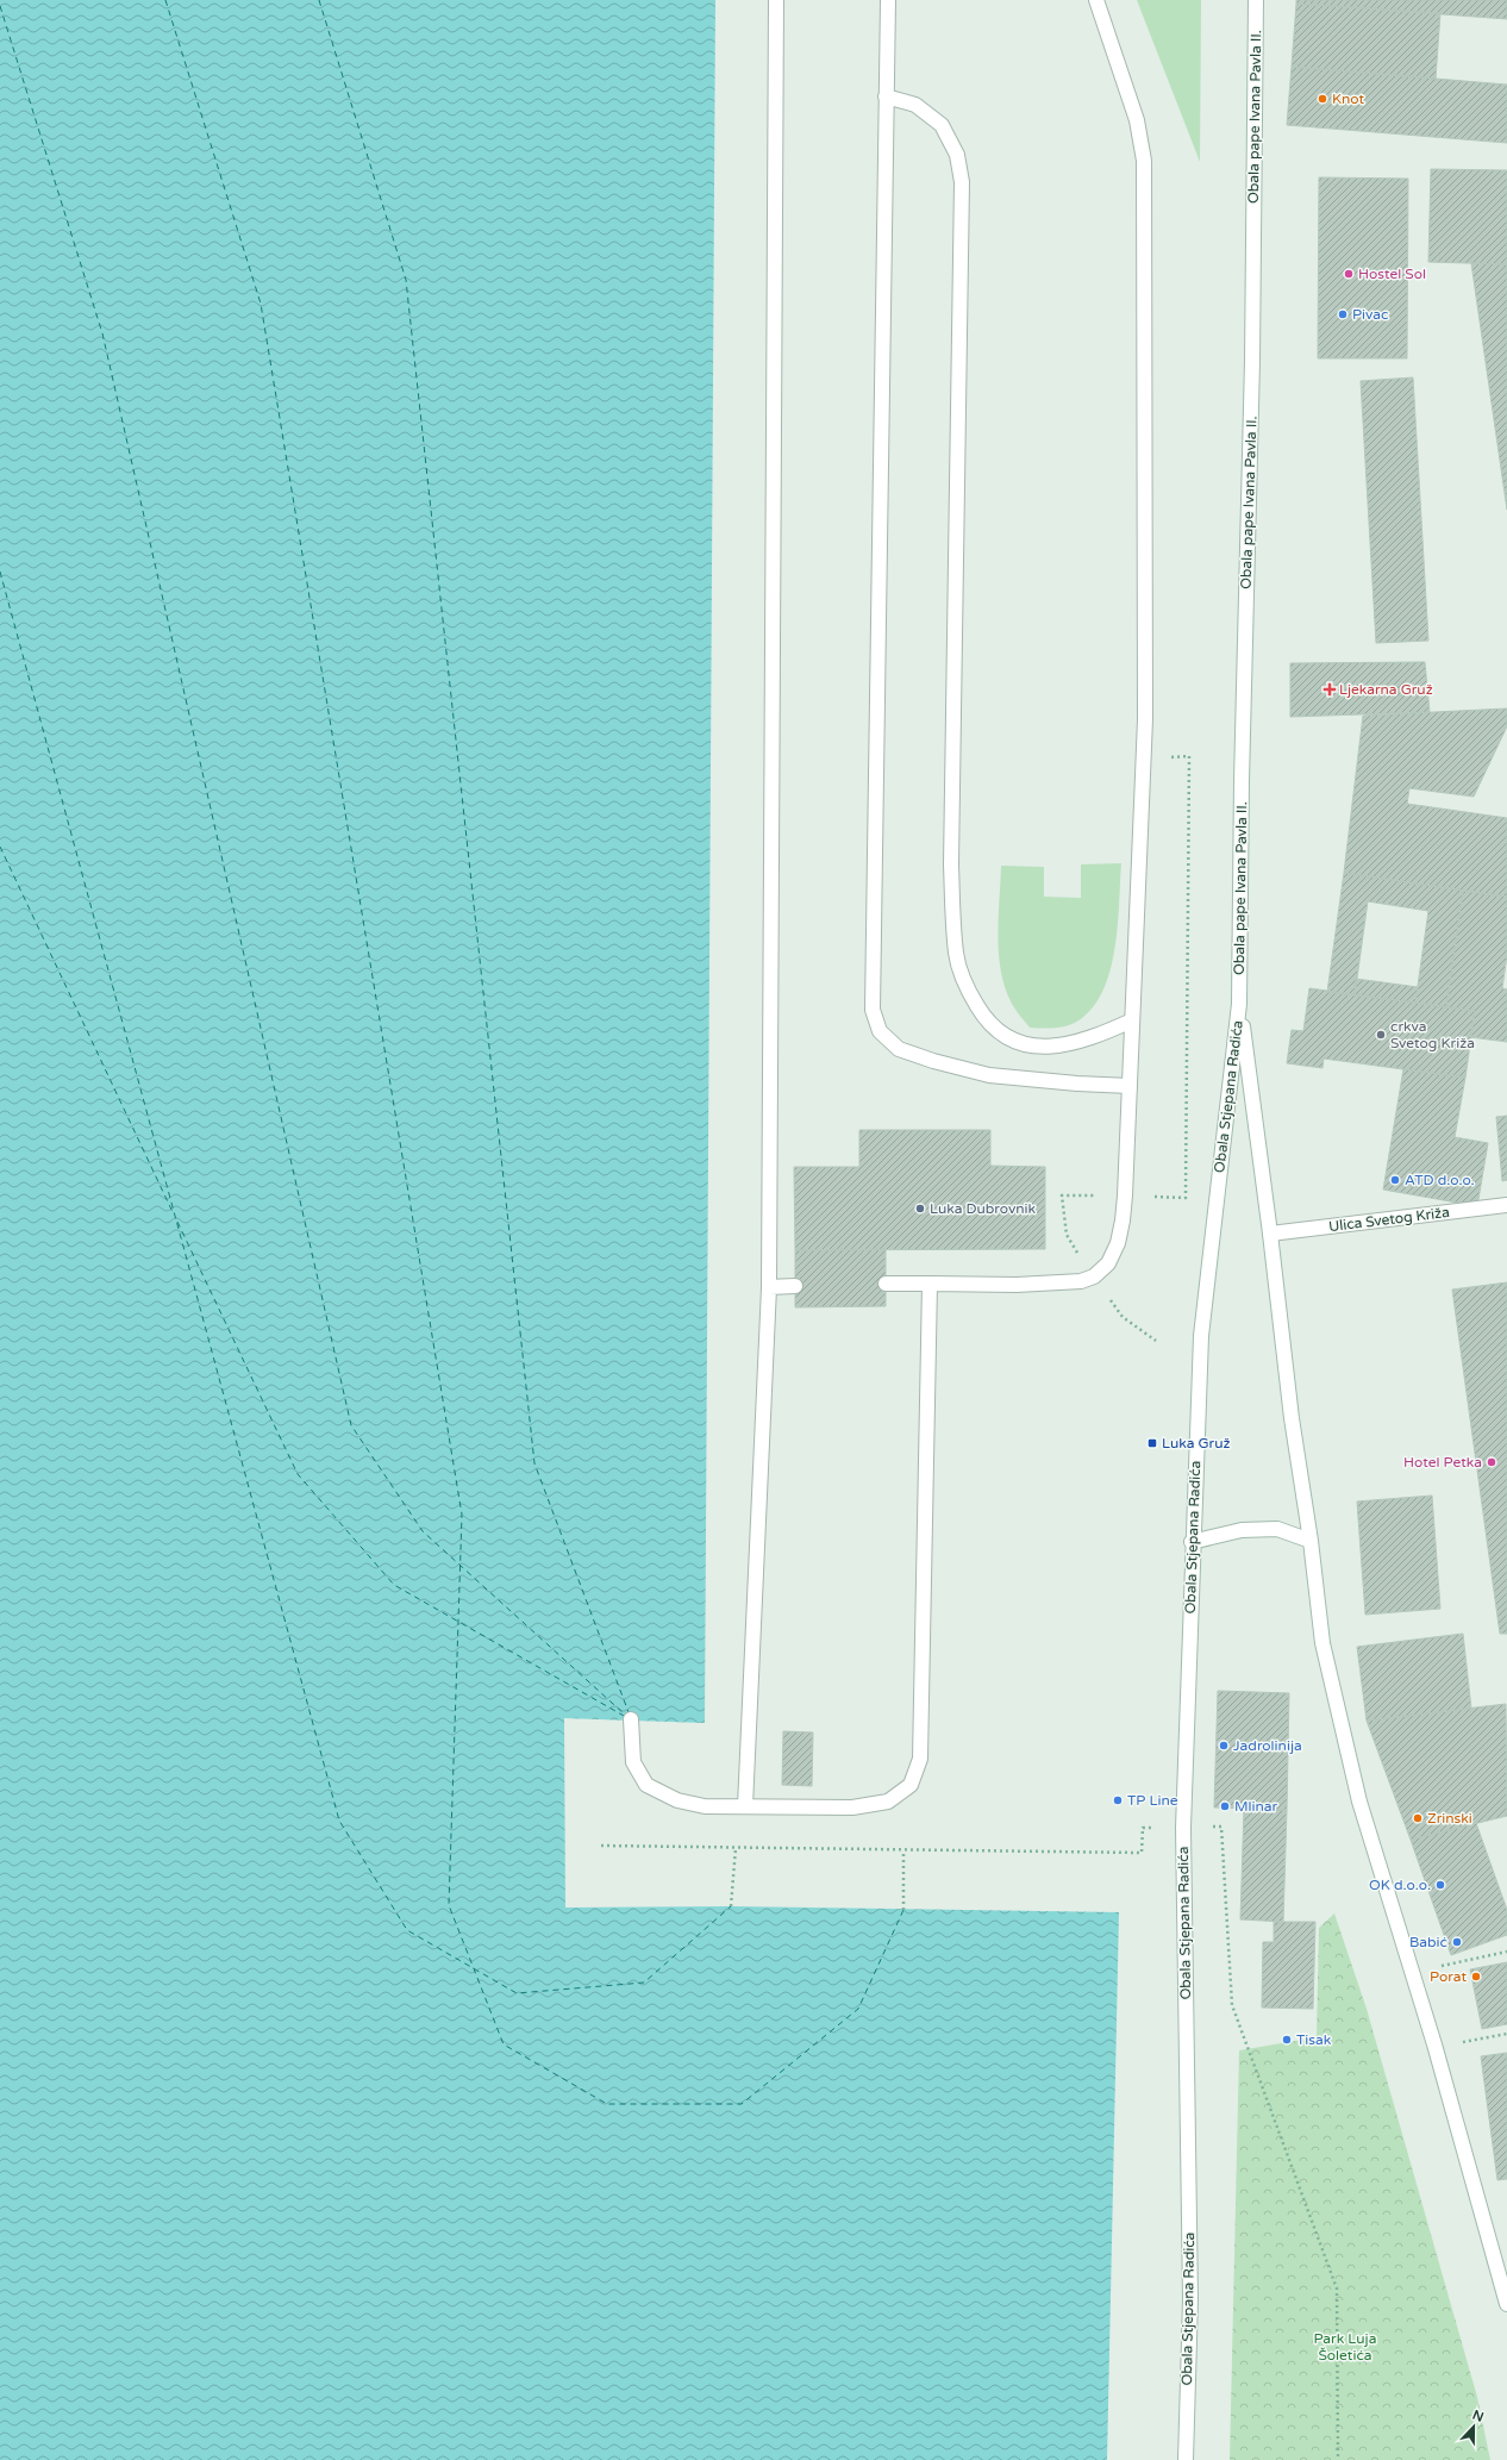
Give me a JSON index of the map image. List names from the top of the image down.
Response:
{
  "streets": {
    "main road": ["Obala pape Ivana Pavla II.", "Obala Stjepana Radića", "Ulica Svetog Križa"]
  },
  "crossings": [
    ["Obala pape Ivana Pavla II.", "Obala Stjepana Radića"],
    ["Obala Stjepana Radića", "Ulica Svetog Križa"]
  ],
  "parks": ["Park Luja Šoletića"],
  "places": {
    "other": [
      "Knot",
      "Hostel Sol",
      "Pivac",
      "crkva Svetog Križa",
      "ATD d.o.o.",
      "Luka Dubrovnik",
      "Hotel Petka",
      "Jadrolinija",
      "TP Line",
      "Mlinar",
      "Zrinski",
      "OK d.o.o.",
      "Babić",
      "Porat",
      "Tisak"
    ],
    "health": ["Ljekarna Gruž"],
    "transit": ["Luka Gruž"]
  },
  "north": "top"
}
